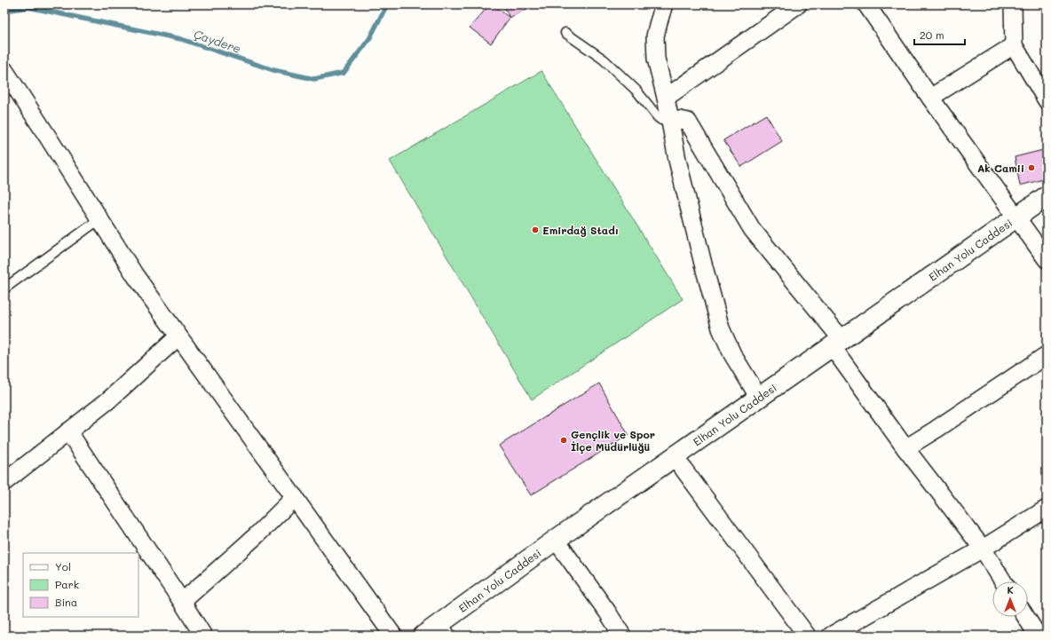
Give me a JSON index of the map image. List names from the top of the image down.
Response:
{
  "streets": {
    "street": ["Elhan Yolu Caddesi"]
  },
  "water": ["Çaydere"],
  "places": ["Ak Camii", "Emirdağ Stadı", "Gençlik ve Spor İlçe Müdürlüğü"],
  "legend": ["Yol", "Park", "Bina"],
  "scale_bar": "20 m",
  "north": "top"
}
